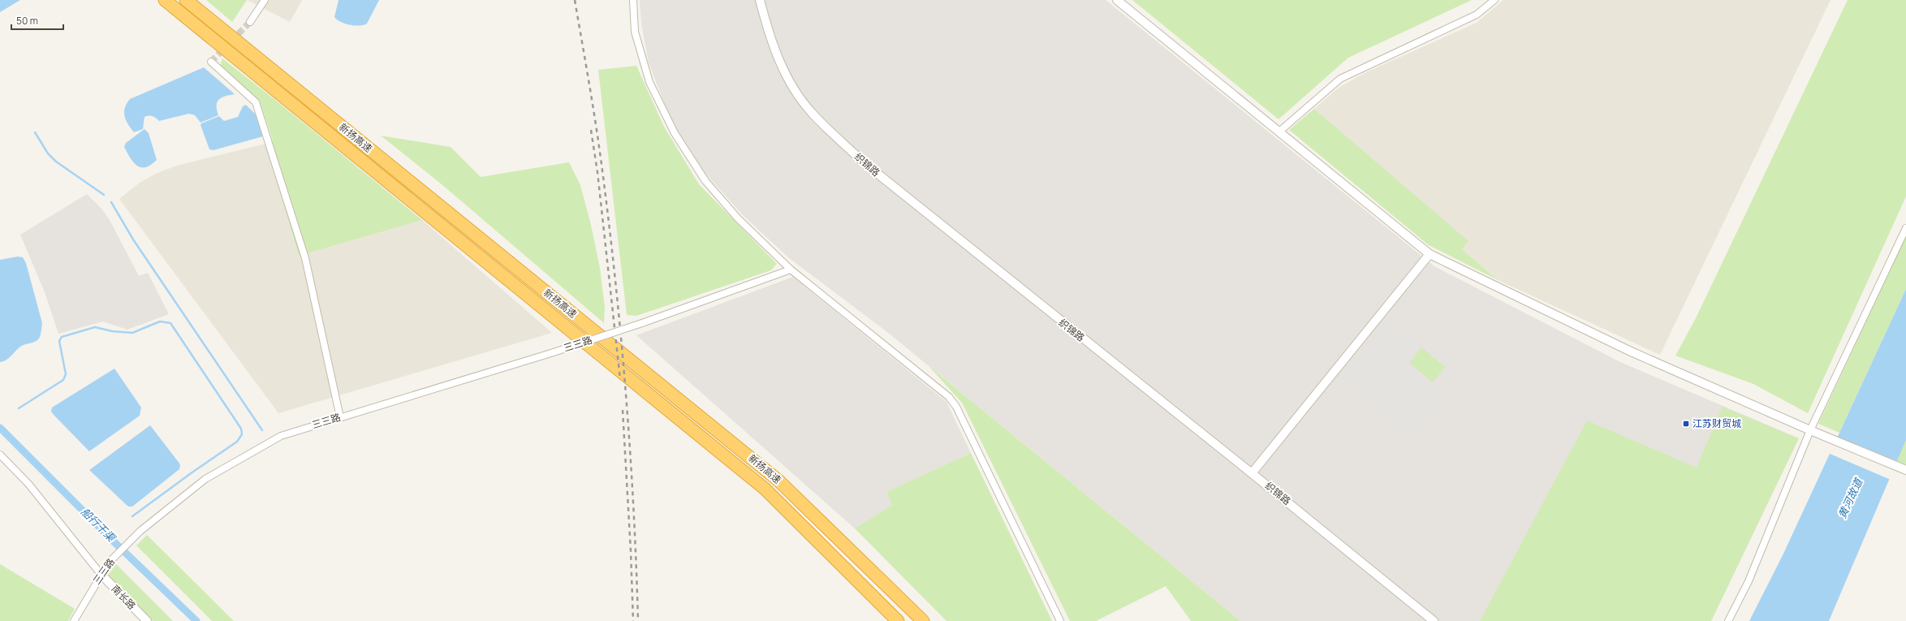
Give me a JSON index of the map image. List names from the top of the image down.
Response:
{
  "streets": {
    "highway": ["新扬高速"],
    "street": ["织锦路", "三三路", "南长路"]
  },
  "crossings": [
    ["三三路", "南长路"]
  ],
  "water": ["黄河故道", "船行干渠"],
  "places": {
    "transit": ["江苏财贸城"]
  },
  "scale_bar": "50 m"
}
